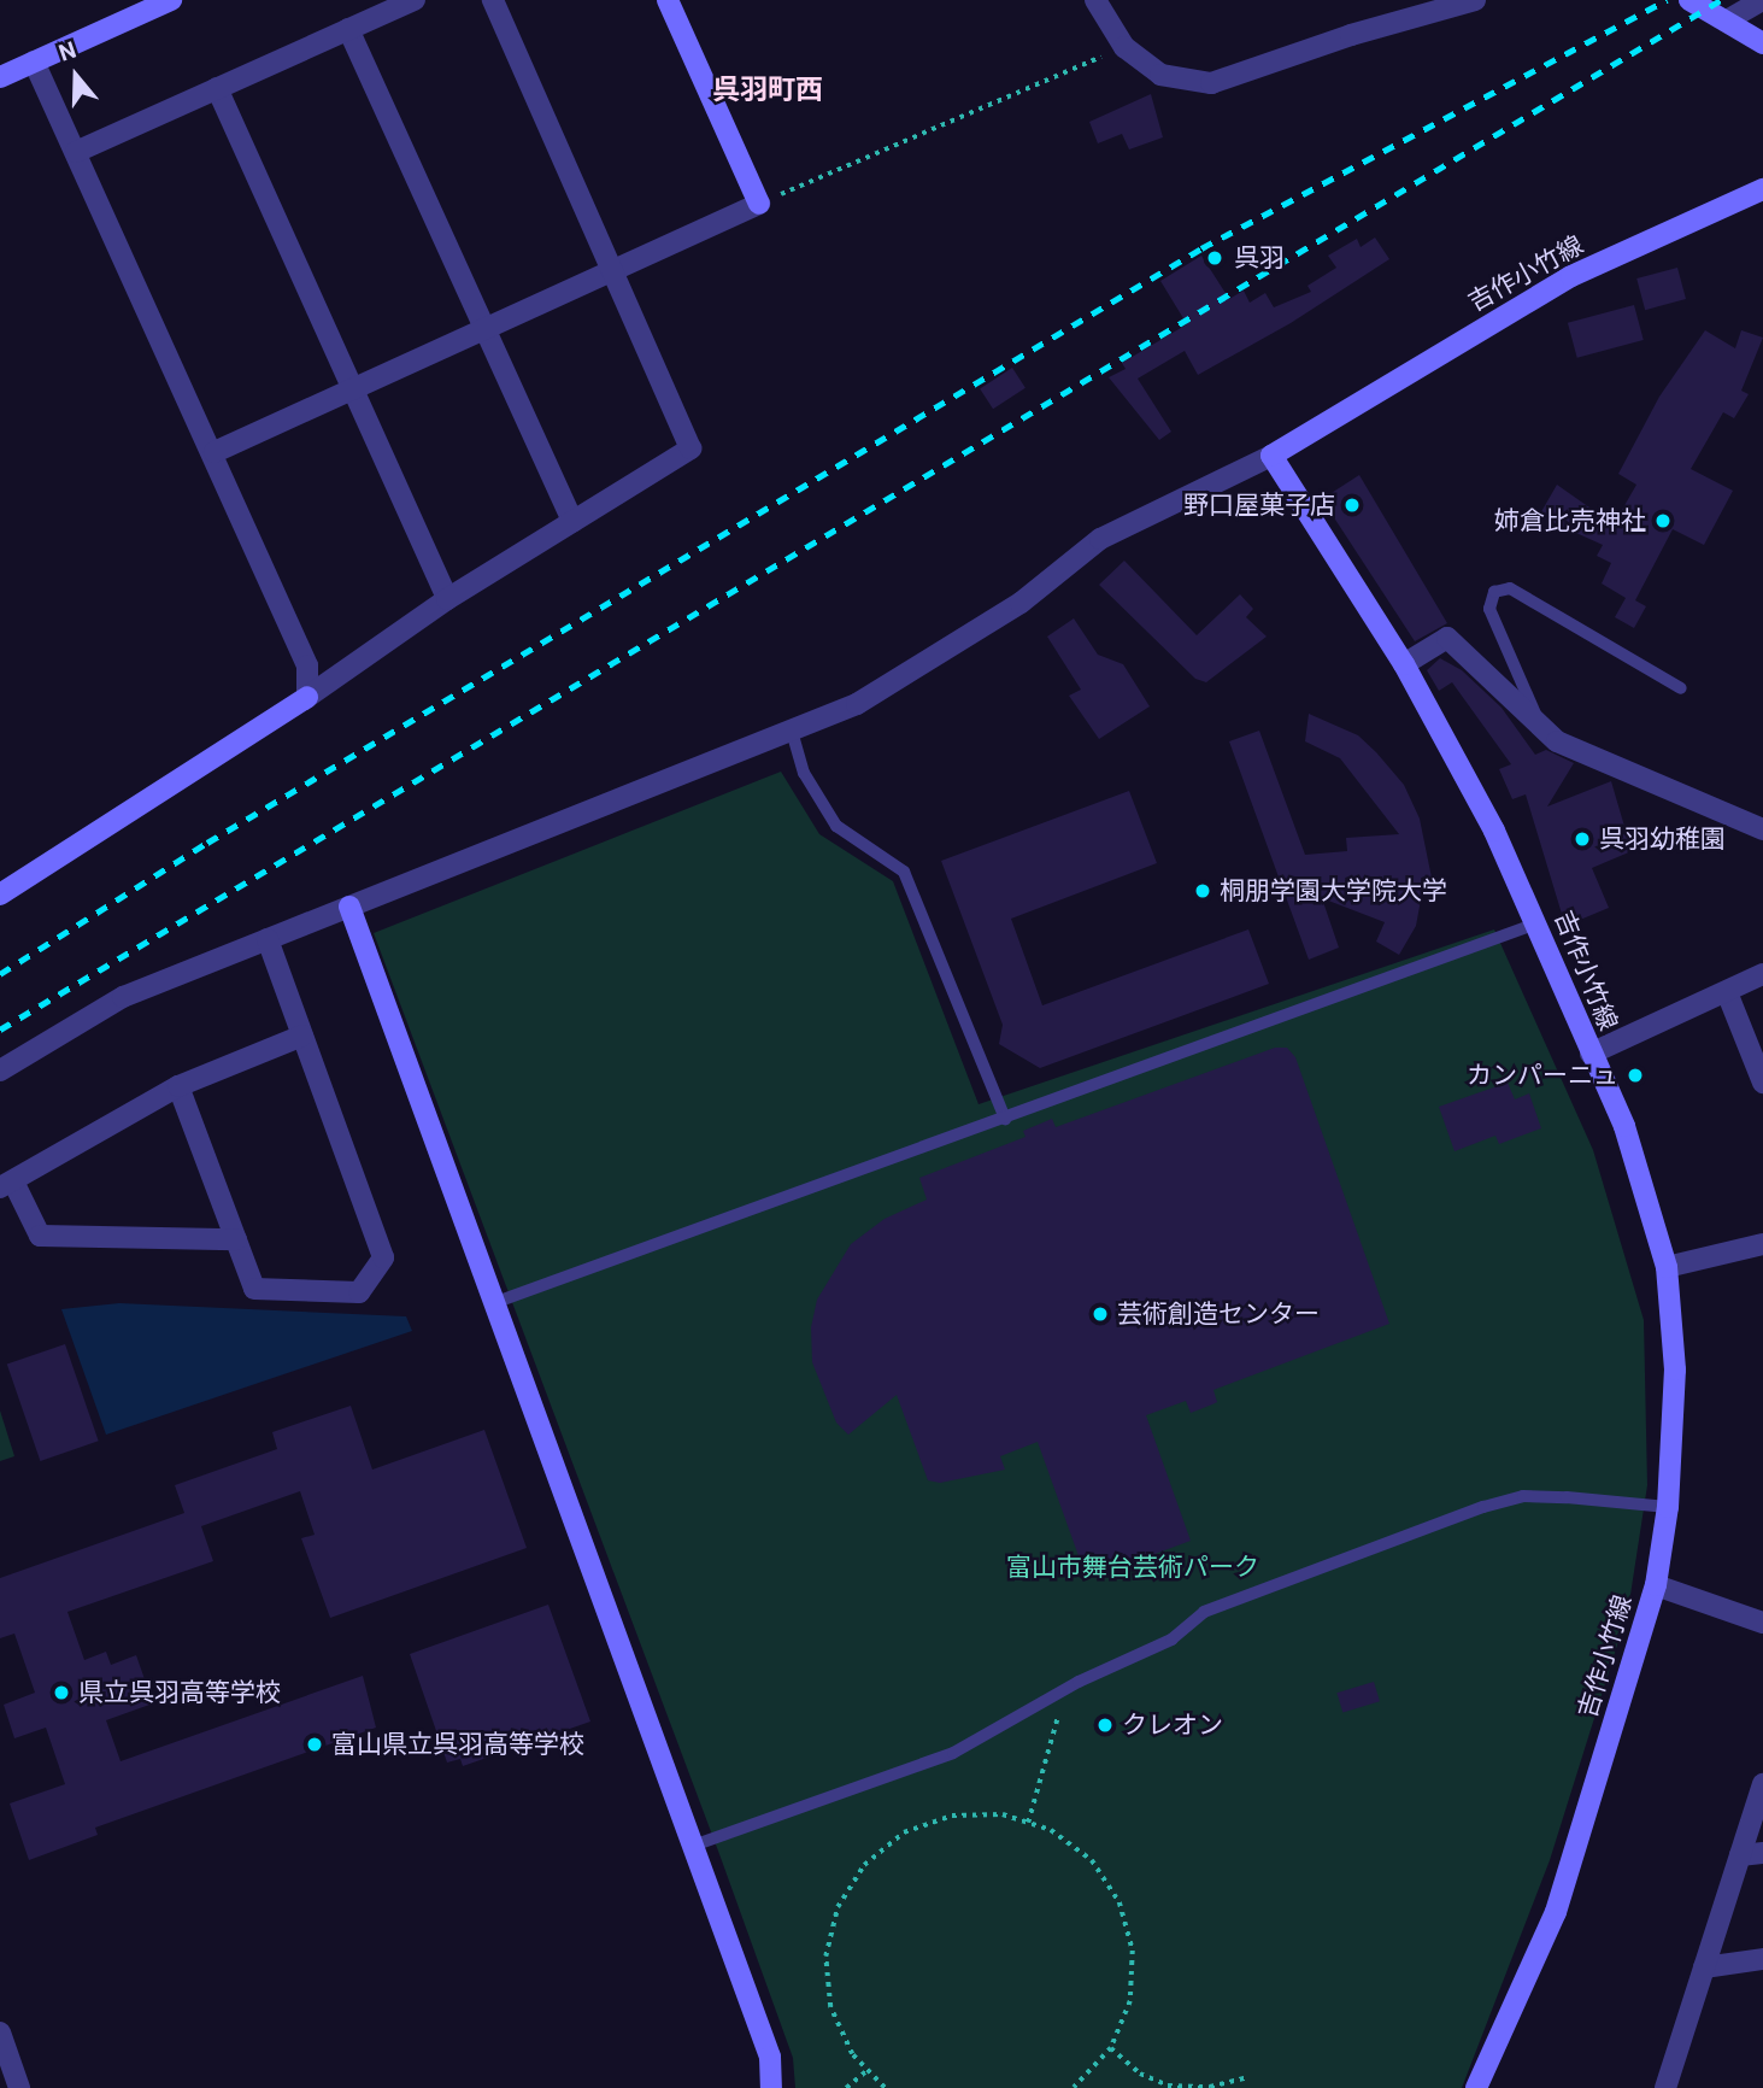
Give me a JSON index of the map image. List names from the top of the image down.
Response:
{
  "streets": {
    "main road": ["吉作小竹線"]
  },
  "districts": ["呉羽町西"],
  "parks": ["富山市舞台芸術パーク"],
  "places": [
    "呉羽",
    "野口屋菓子店",
    "姉倉比売神社",
    "呉羽幼稚園",
    "桐朋学園大学院大学",
    "カンパーニュ",
    "芸術創造センター",
    "県立呉羽高等学校",
    "クレオン",
    "富山県立呉羽高等学校"
  ],
  "north": "top"
}
